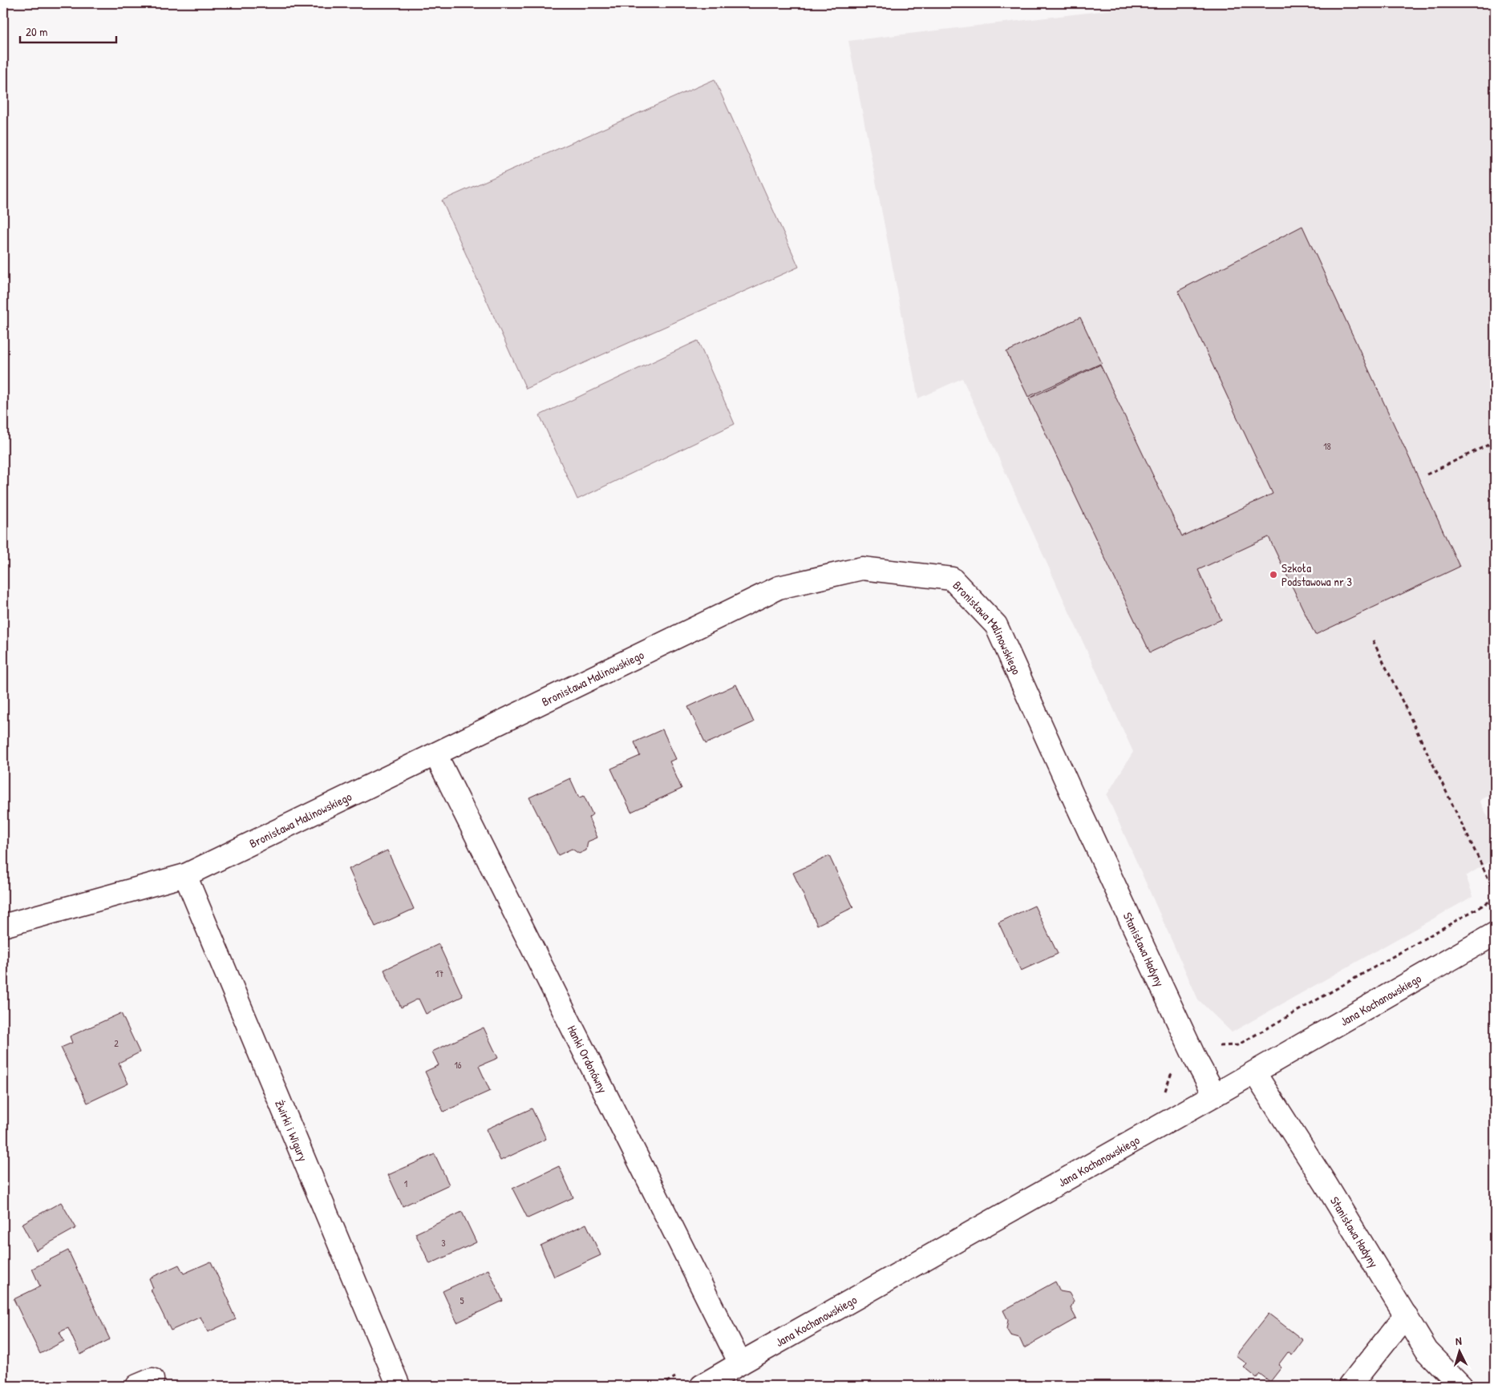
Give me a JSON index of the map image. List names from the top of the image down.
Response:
{
  "streets": {
    "street": [
      "Bronisława Malinowskiego",
      "Stanisława Hadyny",
      "Jana Kochanowskiego",
      "Hanki Ordonówny",
      "Żwirki i Wigury"
    ]
  },
  "crossings": [
    ["Bronisława Malinowskiego", "Stanisława Hadyny"],
    ["Bronisława Malinowskiego", "Hanki Ordonówny"],
    ["Bronisława Malinowskiego", "Żwirki i Wigury"],
    ["Stanisława Hadyny", "Jana Kochanowskiego"],
    ["Jana Kochanowskiego", "Hanki Ordonówny"]
  ],
  "places": ["Szkoła Podstawowa nr 3"],
  "house_numbers": [
    "18",
    "17",
    "2",
    "16",
    "1",
    "3",
    "5"
  ],
  "scale_bar": "20 m",
  "north": "top"
}
